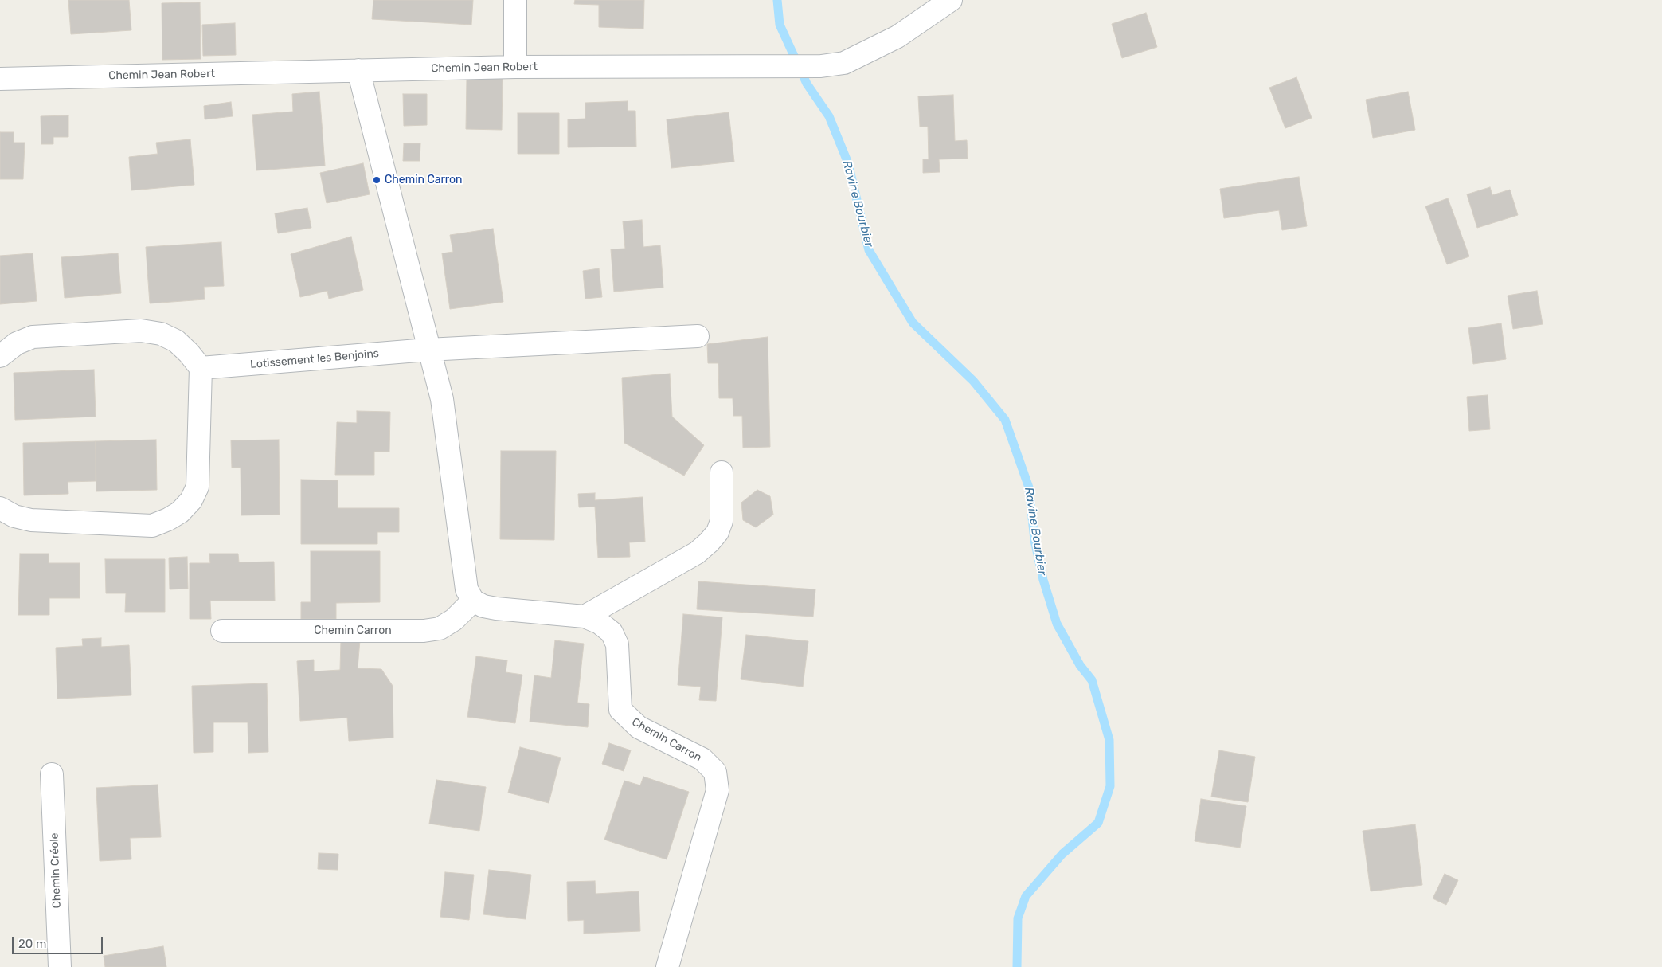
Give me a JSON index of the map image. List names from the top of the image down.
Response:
{
  "streets": {
    "street": [
      "Chemin Jean Robert",
      "Lotissement les Benjoins",
      "Chemin Carron",
      "Chemin Créole"
    ]
  },
  "water": ["Ravine Bourbier"],
  "places": ["Chemin Carron"],
  "scale_bar": "20 m"
}
